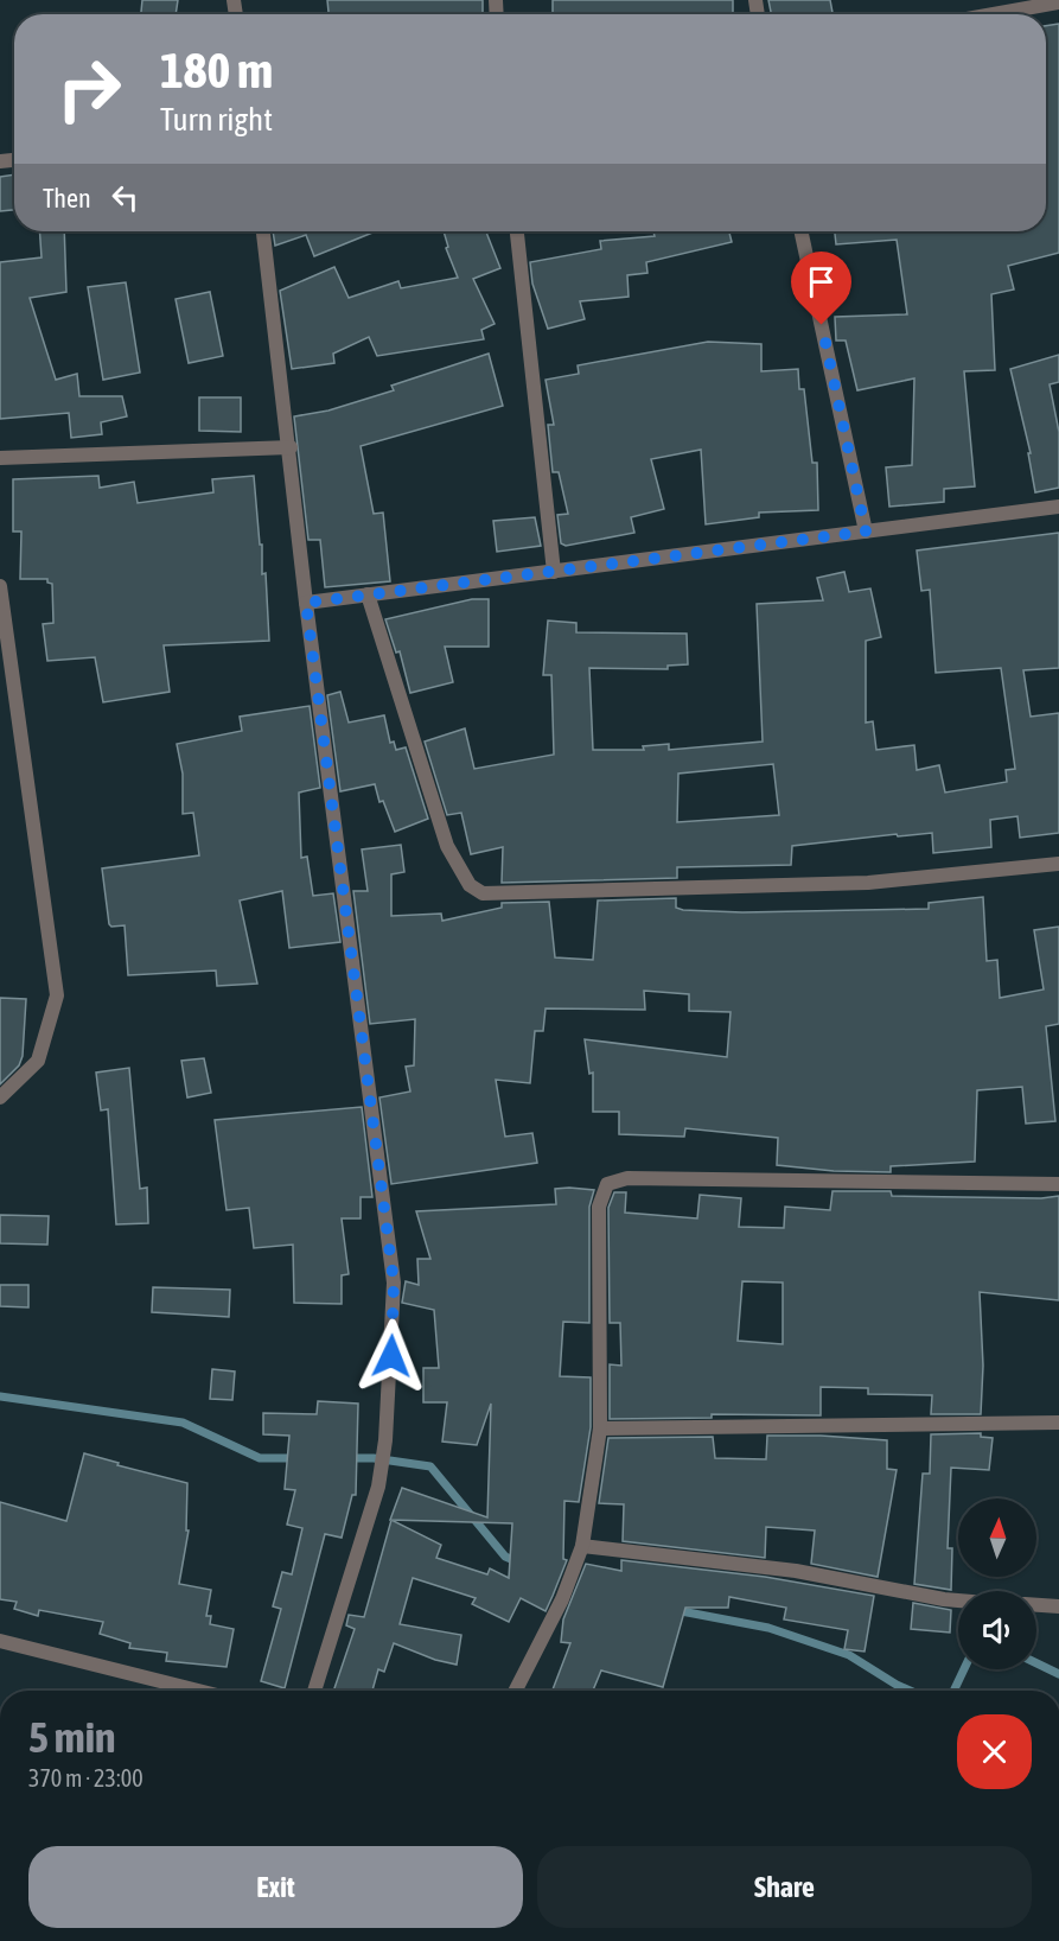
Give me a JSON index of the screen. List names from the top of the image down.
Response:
{
  "north": "top",
  "page": {
    "turn": ["180 m", "Turn right"],
    "then": "Then",
    "heading": ["5 min", "370 m · 23:00"],
    "buttons": ["Exit", "Share"]
  }
}
